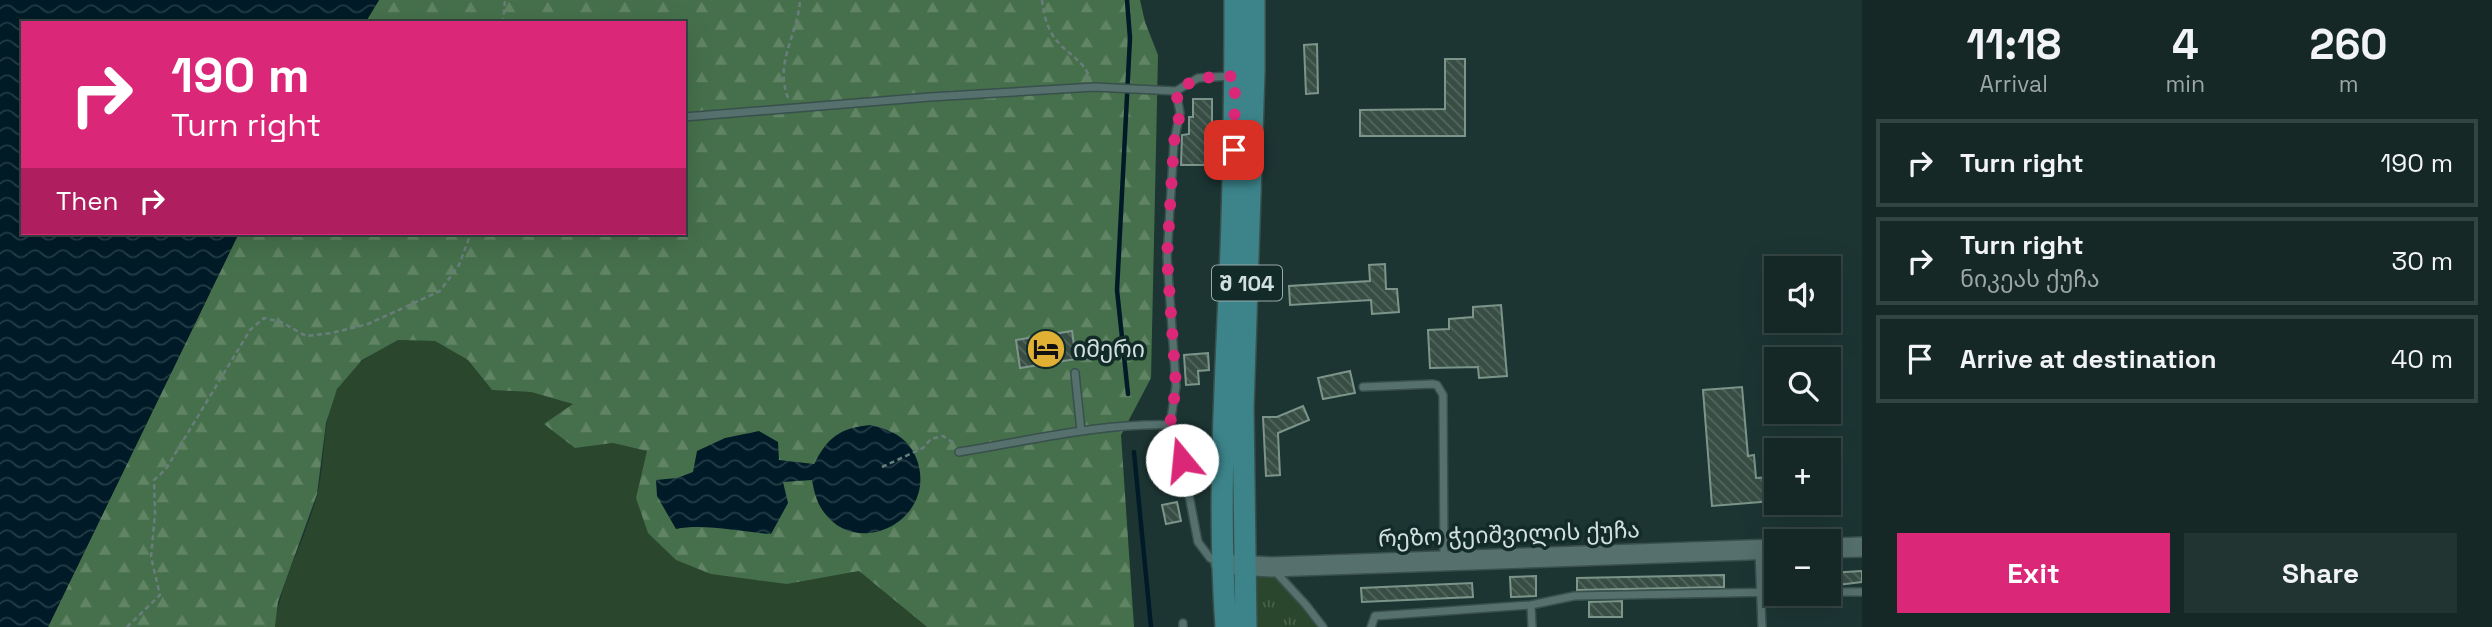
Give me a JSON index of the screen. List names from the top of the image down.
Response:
{
  "streets": {
    "main road": ["შ 104", "რეზო ჭეიშვილის ქუჩა"]
  },
  "crossings": [
    ["შ 104", "რეზო ჭეიშვილის ქუჩა"]
  ],
  "places": {
    "hotel": ["იმერი"]
  },
  "page": {
    "eta": [
      "11:18",
      "Arrival",
      "4",
      "min",
      "260",
      "m"
    ],
    "turn": ["190 m", "Turn right"],
    "list": [
      {
        "name": "Turn right",
        "value": "190 m"
      },
      {
        "name": "Turn right",
        "note": "ნიკეას ქუჩა",
        "value": "30 m"
      },
      {
        "name": "Arrive at destination",
        "value": "40 m"
      }
    ],
    "then": "Then",
    "map_buttons": ["+", "−"],
    "buttons": ["Exit", "Share"]
  }
}
